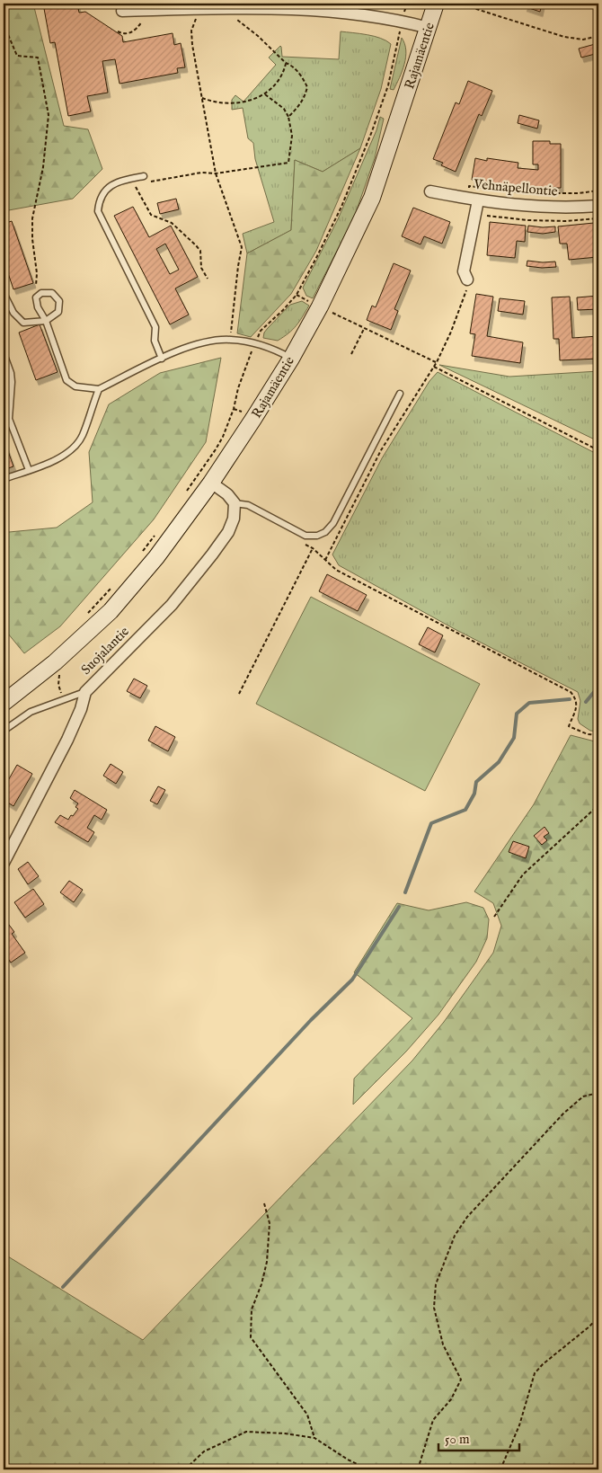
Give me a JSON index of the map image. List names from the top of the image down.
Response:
{
  "streets": {
    "main road": ["Rajamäentie"],
    "street": ["Vehnäpellontie", "Suojalantie"]
  },
  "scale_bar": "50 m"
}
